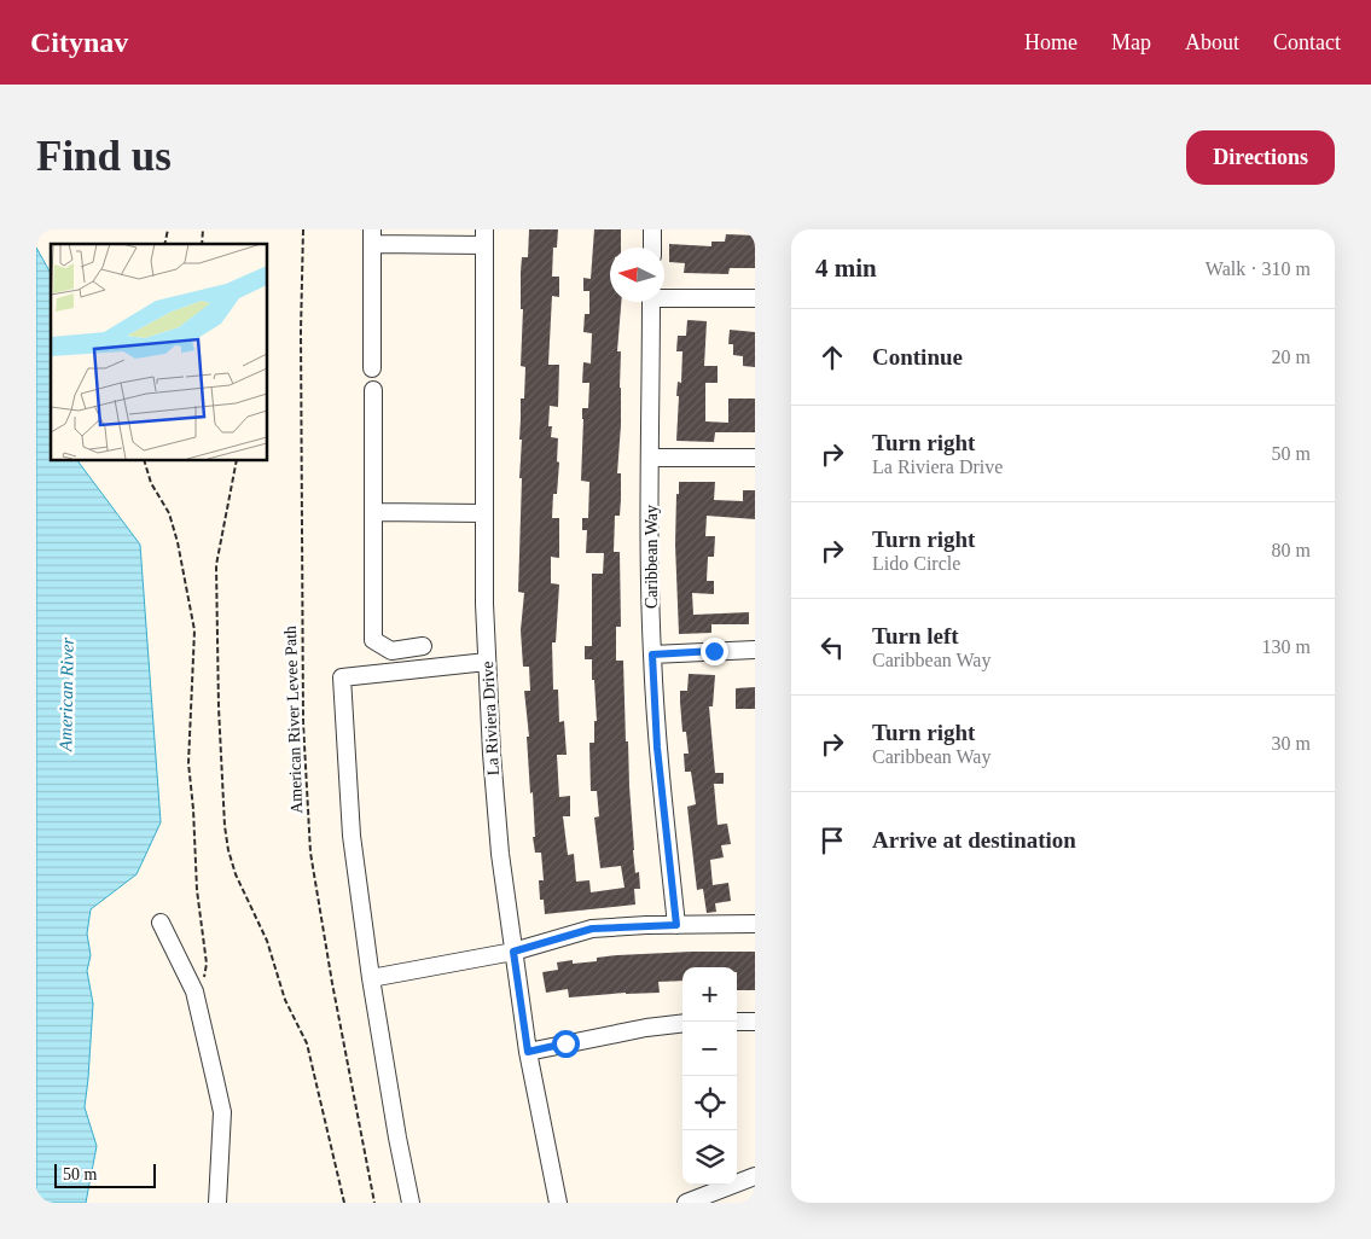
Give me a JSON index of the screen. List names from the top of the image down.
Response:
{
  "streets": {
    "street": ["Caribbean Way", "La Riviera Drive"],
    "path": ["American River Levee Path"]
  },
  "water": ["American River"],
  "scale_bar": "50 m",
  "north": "left",
  "page": {
    "header": "Citynav",
    "nav": [
      "Home",
      "Map",
      "About",
      "Contact"
    ],
    "buttons": "Directions",
    "title": "Find us",
    "heading": ["4 min", "Walk · 310 m"],
    "list": [
      ["Continue", "20 m"],
      ["Turn right", "La Riviera Drive", "50 m"],
      ["Turn right", "Lido Circle", "80 m"],
      ["Turn left", "Caribbean Way", "130 m"],
      ["Turn right", "Caribbean Way", "30 m"],
      "Arrive at destination"
    ],
    "map_buttons": ["+", "−"],
    "scale": "50 m"
  }
}
